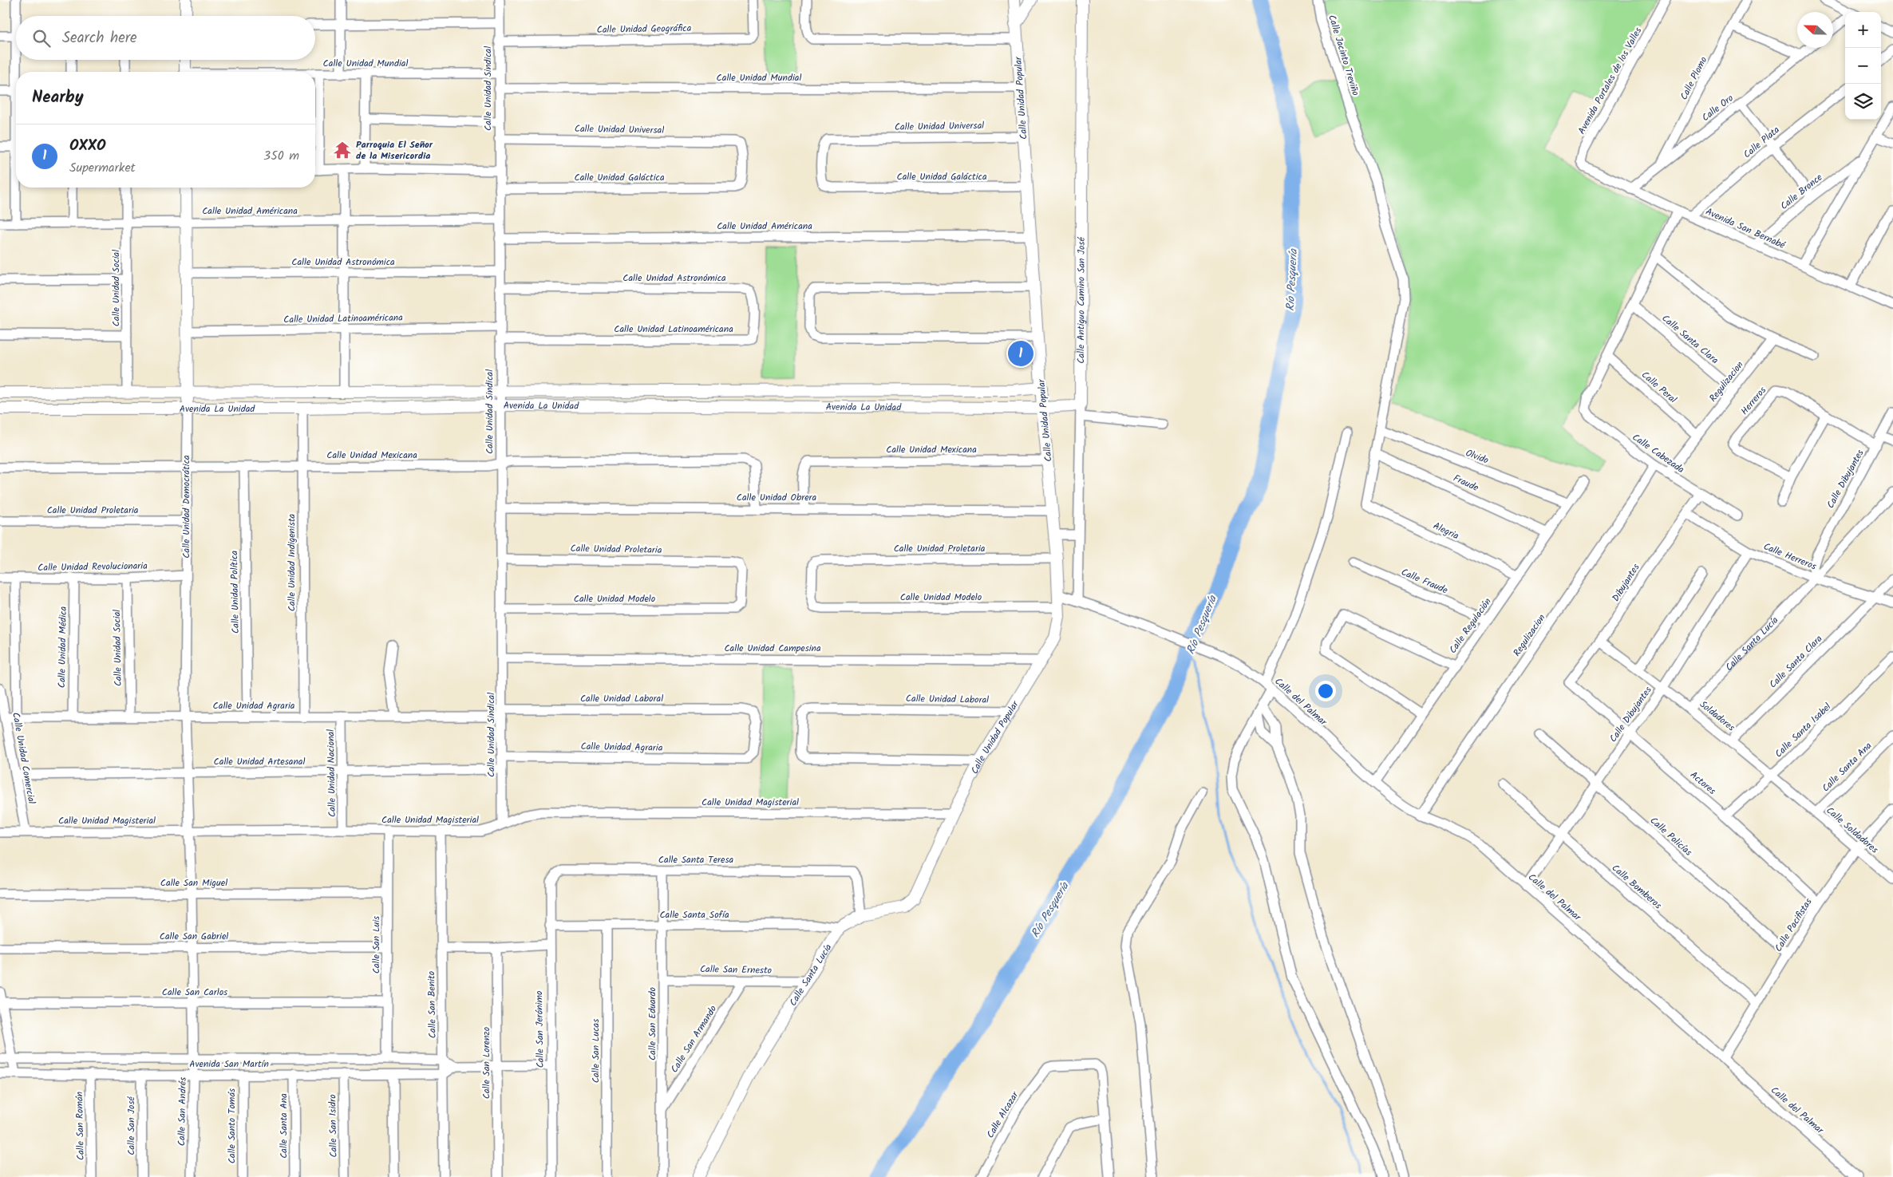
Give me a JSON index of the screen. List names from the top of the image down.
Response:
{
  "streets": {
    "street": [
      "Calle Unidad Geográfica",
      "Calle Jacinto Treviño",
      "Calle Unidad Mundial",
      "Calle Plomo",
      "Avenida Portales de los Valles",
      "Calle Unidad Sindical",
      "Calle Unidad Popular",
      "Calle Oro",
      "Calle Unidad Universal",
      "Calle Plata",
      "Calle Unidad Galáctica",
      "Calle Bronce",
      "Calle Unidad Américana",
      "Avenida San Bernabé",
      "Calle Unidad Astronómica",
      "Calle Unidad Social",
      "Calle Antiguo Camino San José",
      "Calle Unidad Latinoaméricana",
      "Calle Santa Clara",
      "Regulizacion",
      "Calle Peral",
      "Herreros",
      "Avenida La Unidad",
      "Calle Unidad Mexicana",
      "Calle Cabezada",
      "Olvido",
      "Calle Dibujantes",
      "Fraude",
      "Calle Unidad Obrera",
      "Calle Unidad Democrática",
      "Calle Unidad Proletaria",
      "Alegria",
      "Calle Herreros",
      "Calle Unidad Indigenista",
      "Calle Unidad Revolucionaria",
      "Calle Fraude",
      "Dibujantes",
      "Calle Unidad Política",
      "Calle Unidad Modelo",
      "Calle Regulación",
      "Calle Santa Lucía",
      "Calle Unidad Médica",
      "Calle Unidad Campesina",
      "Calle Unidad Laboral",
      "Calle del Palmar",
      "Calle Unidad Agraria",
      "Soldadores",
      "Calle Santa Isabel",
      "Calle Unidad Comercial",
      "Calle Unidad Artesanal",
      "Calle Santa Ana",
      "Calle Unidad Nacional",
      "Actores",
      "Calle Unidad Magisterial",
      "Calle Soldadores",
      "Calle Policías",
      "Calle Santa Teresa",
      "Calle San Miguel",
      "Calle Bomberos",
      "Calle Santa Sofía",
      "Calle Pacifistas",
      "Calle San Gabriel",
      "Calle San Luis",
      "Calle San Ernesto",
      "Calle San Carlos",
      "Calle San Benito",
      "Calle San Eduardo",
      "Calle San Jerónimo",
      "Calle San Armando",
      "Calle San Lucas",
      "Calle San Lorenzo",
      "Avenida San Martín",
      "Calle San Andrés",
      "Calle Alcazar",
      "Calle San Román",
      "Calle San José",
      "Calle Santo Tomás",
      "Calle San Isidro"
    ]
  },
  "crossings": [
    ["Calle Unidad Geográfica", "Calle Unidad Sindical"],
    ["Calle Jacinto Treviño", "Olvido"],
    ["Calle Jacinto Treviño", "Fraude"],
    ["Calle Jacinto Treviño", "Alegria"],
    ["Calle Unidad Mundial", "Calle Unidad Sindical"],
    ["Calle Unidad Mundial", "Calle Unidad Popular"],
    ["Calle Plomo", "Calle Oro"],
    ["Avenida Portales de los Valles", "Avenida San Bernabé"],
    ["Calle Unidad Sindical", "Calle Unidad Universal"],
    ["Calle Unidad Sindical", "Calle Unidad Galáctica"],
    ["Calle Unidad Sindical", "Calle Unidad Américana"],
    ["Calle Unidad Sindical", "Calle Unidad Astronómica"],
    ["Calle Unidad Sindical", "Calle Unidad Latinoaméricana"],
    ["Calle Unidad Sindical", "Avenida La Unidad"],
    ["Calle Unidad Sindical", "Calle Unidad Mexicana"],
    ["Calle Unidad Sindical", "Calle Unidad Obrera"],
    ["Calle Unidad Sindical", "Calle Unidad Proletaria"],
    ["Calle Unidad Sindical", "Calle Unidad Modelo"],
    ["Calle Unidad Sindical", "Calle Unidad Campesina"],
    ["Calle Unidad Sindical", "Calle Unidad Laboral"],
    ["Calle Unidad Sindical", "Calle Unidad Agraria"],
    ["Calle Unidad Sindical", "Calle Unidad Artesanal"],
    ["Calle Unidad Sindical", "Calle Unidad Magisterial"],
    ["Calle Unidad Popular", "Calle Unidad Universal"],
    ["Calle Unidad Popular", "Calle Unidad Galáctica"],
    ["Calle Unidad Popular", "Calle Unidad Américana"],
    ["Calle Unidad Popular", "Avenida La Unidad"],
    ["Calle Unidad Popular", "Calle Unidad Mexicana"],
    ["Calle Unidad Popular", "Calle Unidad Obrera"],
    ["Calle Unidad Popular", "Calle Unidad Proletaria"],
    ["Calle Unidad Popular", "Calle Unidad Modelo"],
    ["Calle Unidad Popular", "Calle Unidad Campesina"],
    ["Calle Unidad Popular", "Calle Unidad Laboral"],
    ["Calle Unidad Popular", "Calle del Palmar"],
    ["Calle Unidad Popular", "Calle Unidad Magisterial"],
    ["Calle Oro", "Avenida San Bernabé"],
    ["Calle Unidad Universal", "Calle Unidad Galáctica"],
    ["Calle Plata", "Avenida San Bernabé"],
    ["Calle Bronce", "Avenida San Bernabé"],
    ["Calle Unidad Américana", "Calle Unidad Social"],
    ["Calle Unidad Américana", "Calle Unidad Democrática"],
    ["Calle Unidad Astronómica", "Calle Unidad Latinoaméricana"],
    ["Calle Unidad Astronómica", "Calle Unidad Democrática"],
    ["Calle Unidad Social", "Avenida La Unidad"],
    ["Calle Unidad Social", "Calle Unidad Revolucionaria"],
    ["Calle Unidad Social", "Calle Unidad Agraria"],
    ["Calle Antiguo Camino San José", "Avenida La Unidad"],
    ["Calle Antiguo Camino San José", "Calle del Palmar"],
    ["Calle Unidad Latinoaméricana", "Calle Unidad Democrática"],
    ["Calle Santa Clara", "Regulizacion"],
    ["Calle Santa Clara", "Calle Herreros"],
    ["Calle Santa Clara", "Soldadores"],
    ["Regulizacion", "Calle Peral"],
    ["Regulizacion", "Calle Cabezada"],
    ["Regulizacion", "Calle del Palmar"],
    ["Calle Peral", "Calle Cabezada"],
    ["Herreros", "Calle Dibujantes"],
    ["Avenida La Unidad", "Calle Unidad Democrática"],
    ["Avenida La Unidad", "Calle Unidad Indigenista"],
    ["Calle Unidad Mexicana", "Calle Unidad Obrera"],
    ["Calle Unidad Mexicana", "Calle Unidad Democrática"],
    ["Calle Unidad Mexicana", "Calle Unidad Indigenista"],
    ["Calle Unidad Mexicana", "Calle Unidad Política"],
    ["Calle Cabezada", "Dibujantes"],
    ["Olvido", "Calle Regulación"],
    ["Calle Dibujantes", "Calle Herreros"],
    ["Calle Dibujantes", "Calle Santa Lucía"],
    ["Calle Dibujantes", "Calle del Palmar"],
    ["Calle Dibujantes", "Soldadores"],
    ["Calle Dibujantes", "Actores"],
    ["Calle Dibujantes", "Calle Policías"],
    ["Calle Dibujantes", "Calle Bomberos"],
    ["Fraude", "Calle Regulación"],
    ["Calle Unidad Democrática", "Calle Unidad Proletaria"],
    ["Calle Unidad Democrática", "Calle Unidad Revolucionaria"],
    ["Calle Unidad Democrática", "Calle Unidad Agraria"],
    ["Calle Unidad Democrática", "Calle Unidad Artesanal"],
    ["Calle Unidad Democrática", "Calle Unidad Magisterial"],
    ["Calle Unidad Democrática", "Calle San Andrés"],
    ["Calle Unidad Proletaria", "Calle Unidad Modelo"],
    ["Alegria", "Calle Regulación"],
    ["Calle Herreros", "Dibujantes"],
    ["Calle Herreros", "Calle Santa Lucía"],
    ["Calle Unidad Indigenista", "Calle Unidad Agraria"],
    ["Calle Unidad Revolucionaria", "Calle Unidad Médica"],
    ["Calle Fraude", "Calle Regulación"],
    ["Dibujantes", "Soldadores"],
    ["Dibujantes", "Actores"],
    ["Calle Unidad Política", "Calle Unidad Agraria"],
    ["Calle Regulación", "Calle del Palmar"],
    ["Calle Santa Lucía", "Soldadores"],
    ["Calle Santa Lucía", "Calle Santa Sofía"],
    ["Calle Santa Lucía", "Calle San Ernesto"],
    ["Calle Unidad Médica", "Calle Unidad Agraria"],
    ["Calle Unidad Laboral", "Calle Unidad Agraria"],
    ["Calle del Palmar", "Calle Pacifistas"],
    ["Calle Unidad Agraria", "Calle Unidad Comercial"],
    ["Calle Unidad Agraria", "Calle Unidad Nacional"],
    ["Soldadores", "Calle Santa Isabel"],
    ["Soldadores", "Calle Santa Ana"],
    ["Soldadores", "Calle Soldadores"],
    ["Calle Santa Isabel", "Actores"],
    ["Calle Unidad Comercial", "Calle Unidad Artesanal"],
    ["Calle Unidad Comercial", "Calle Unidad Magisterial"],
    ["Calle Unidad Artesanal", "Calle Unidad Nacional"],
    ["Calle Santa Ana", "Calle Soldadores"],
    ["Calle Santa Ana", "Avenida San Martín"],
    ["Calle Unidad Nacional", "Calle Unidad Magisterial"],
    ["Actores", "Calle Pacifistas"],
    ["Calle Unidad Magisterial", "Calle San Luis"],
    ["Calle Unidad Magisterial", "Calle San Benito"],
    ["Calle Unidad Magisterial", "Calle San Andrés"],
    ["Calle Soldadores", "Calle Pacifistas"],
    ["Calle Policías", "Calle Pacifistas"],
    ["Calle Santa Teresa", "Calle San Eduardo"],
    ["Calle Santa Teresa", "Calle San Jerónimo"],
    ["Calle San Miguel", "Calle San Luis"],
    ["Calle San Miguel", "Calle San Andrés"],
    ["Calle Bomberos", "Calle Pacifistas"],
    ["Calle Santa Sofía", "Calle San Eduardo"],
    ["Calle Santa Sofía", "Calle San Jerónimo"],
    ["Calle Santa Sofía", "Calle San Lucas"],
    ["Calle San Gabriel", "Calle San Luis"],
    ["Calle San Gabriel", "Calle San Andrés"],
    ["Calle San Luis", "Calle San Carlos"],
    ["Calle San Luis", "Avenida San Martín"],
    ["Calle San Ernesto", "Calle San Eduardo"],
    ["Calle San Ernesto", "Calle San Armando"],
    ["Calle San Carlos", "Calle San Andrés"],
    ["Calle San Benito", "Avenida San Martín"],
    ["Calle San Eduardo", "Calle San Armando"],
    ["Calle San Jerónimo", "Avenida San Martín"],
    ["Calle San Lorenzo", "Avenida San Martín"],
    ["Avenida San Martín", "Calle San Andrés"],
    ["Avenida San Martín", "Calle San Román"],
    ["Avenida San Martín", "Calle San José"],
    ["Avenida San Martín", "Calle Santo Tomás"],
    ["Avenida San Martín", "Calle San Isidro"]
  ],
  "water": ["Río Pesquería"],
  "places": {
    "temple": ["Parroquia El Señor de la Misericordia"]
  },
  "north": "left",
  "page": {
    "map_buttons": ["+", "−"],
    "search": "Search here",
    "heading": "Nearby",
    "list": [
      {
        "mark": "1",
        "name": "OXXO",
        "note": "Supermarket",
        "value": "350 m"
      }
    ],
    "pins": "1"
  }
}
